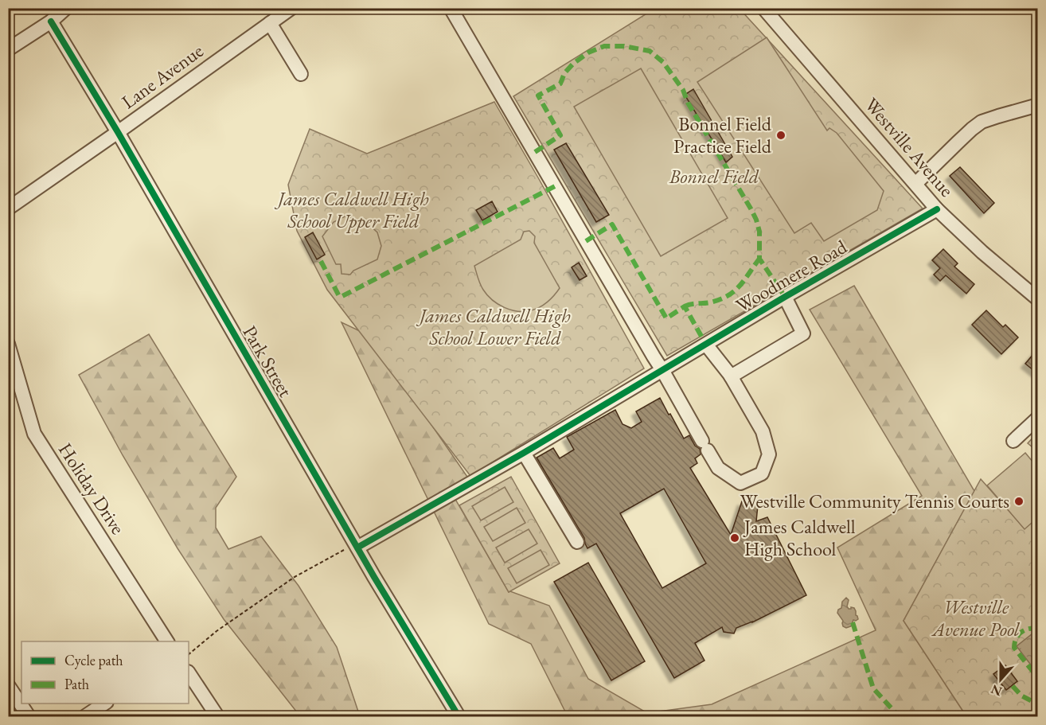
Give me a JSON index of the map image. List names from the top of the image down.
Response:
{
  "streets": {
    "street": [
      "Lane Avenue",
      "Westville Avenue",
      "Woodmere Road",
      "Park Street",
      "Holiday Drive"
    ]
  },
  "crossings": [
    ["Lane Avenue", "Park Street"],
    ["Westville Avenue", "Woodmere Road"],
    ["Woodmere Road", "Park Street"]
  ],
  "parks": [
    "Bonnel Field",
    "James Caldwell High School Upper Field",
    "James Caldwell High School Lower Field",
    "Westville Avenue Pool"
  ],
  "places": ["Bonnel Field Practice Field", "Westville Community Tennis Courts", "James Caldwell High School"],
  "legend": ["Cycle path", "Path"],
  "north": "bottom"
}
